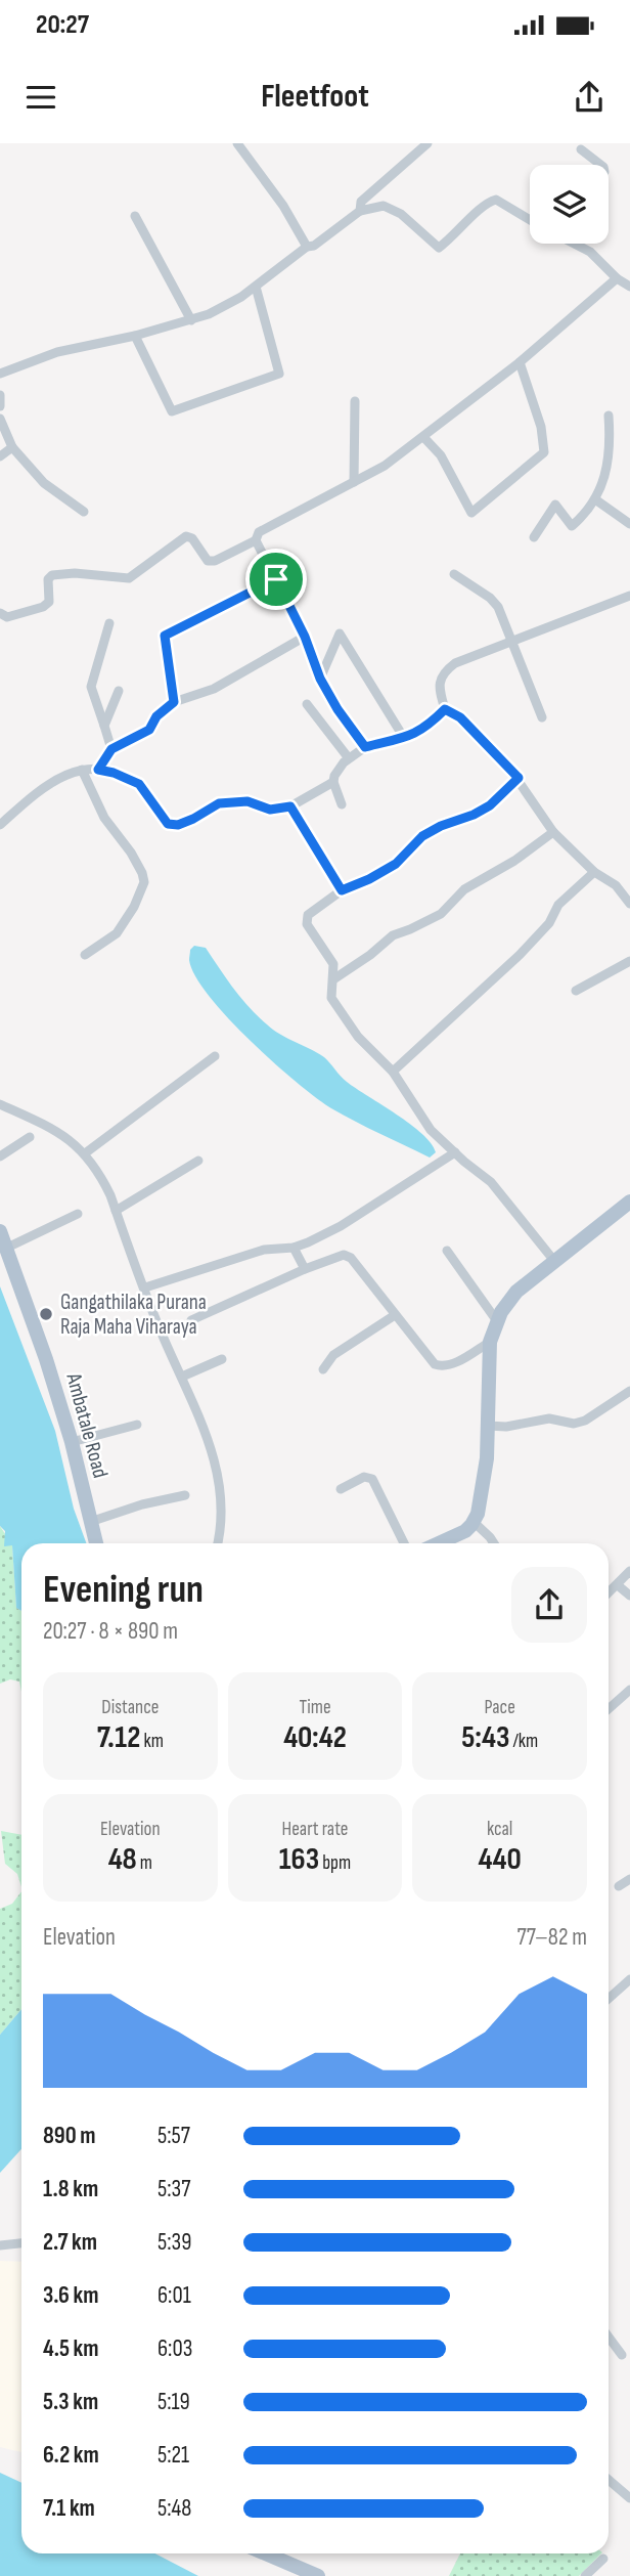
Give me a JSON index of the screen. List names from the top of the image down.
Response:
{
  "streets": {
    "main road": ["Ambatale Road"]
  },
  "places": ["Gangathilaka Purana Raja Maha Viharaya"],
  "page": {
    "status": "20:27",
    "header": "Fleetfoot",
    "heading": ["Evening run", "20:27 · 8 × 890 m"],
    "stats": [
      ["Distance", "7.12 km"],
      ["Time", "40:42"],
      ["Pace", "5:43 /km"],
      ["Elevation", "48 m"],
      ["Heart rate", "163 bpm"],
      ["kcal", "440"]
    ],
    "chart": ["Elevation", "77–82 m"],
    "list": [
      {
        "name": "890 m",
        "note": "5:57"
      },
      {
        "name": "1.8 km",
        "note": "5:37"
      },
      {
        "name": "2.7 km",
        "note": "5:39"
      },
      {
        "name": "3.6 km",
        "note": "6:01"
      },
      {
        "name": "4.5 km",
        "note": "6:03"
      },
      {
        "name": "5.3 km",
        "note": "5:19"
      },
      {
        "name": "6.2 km",
        "note": "5:21"
      },
      {
        "name": "7.1 km",
        "note": "5:48"
      }
    ]
  }
}
